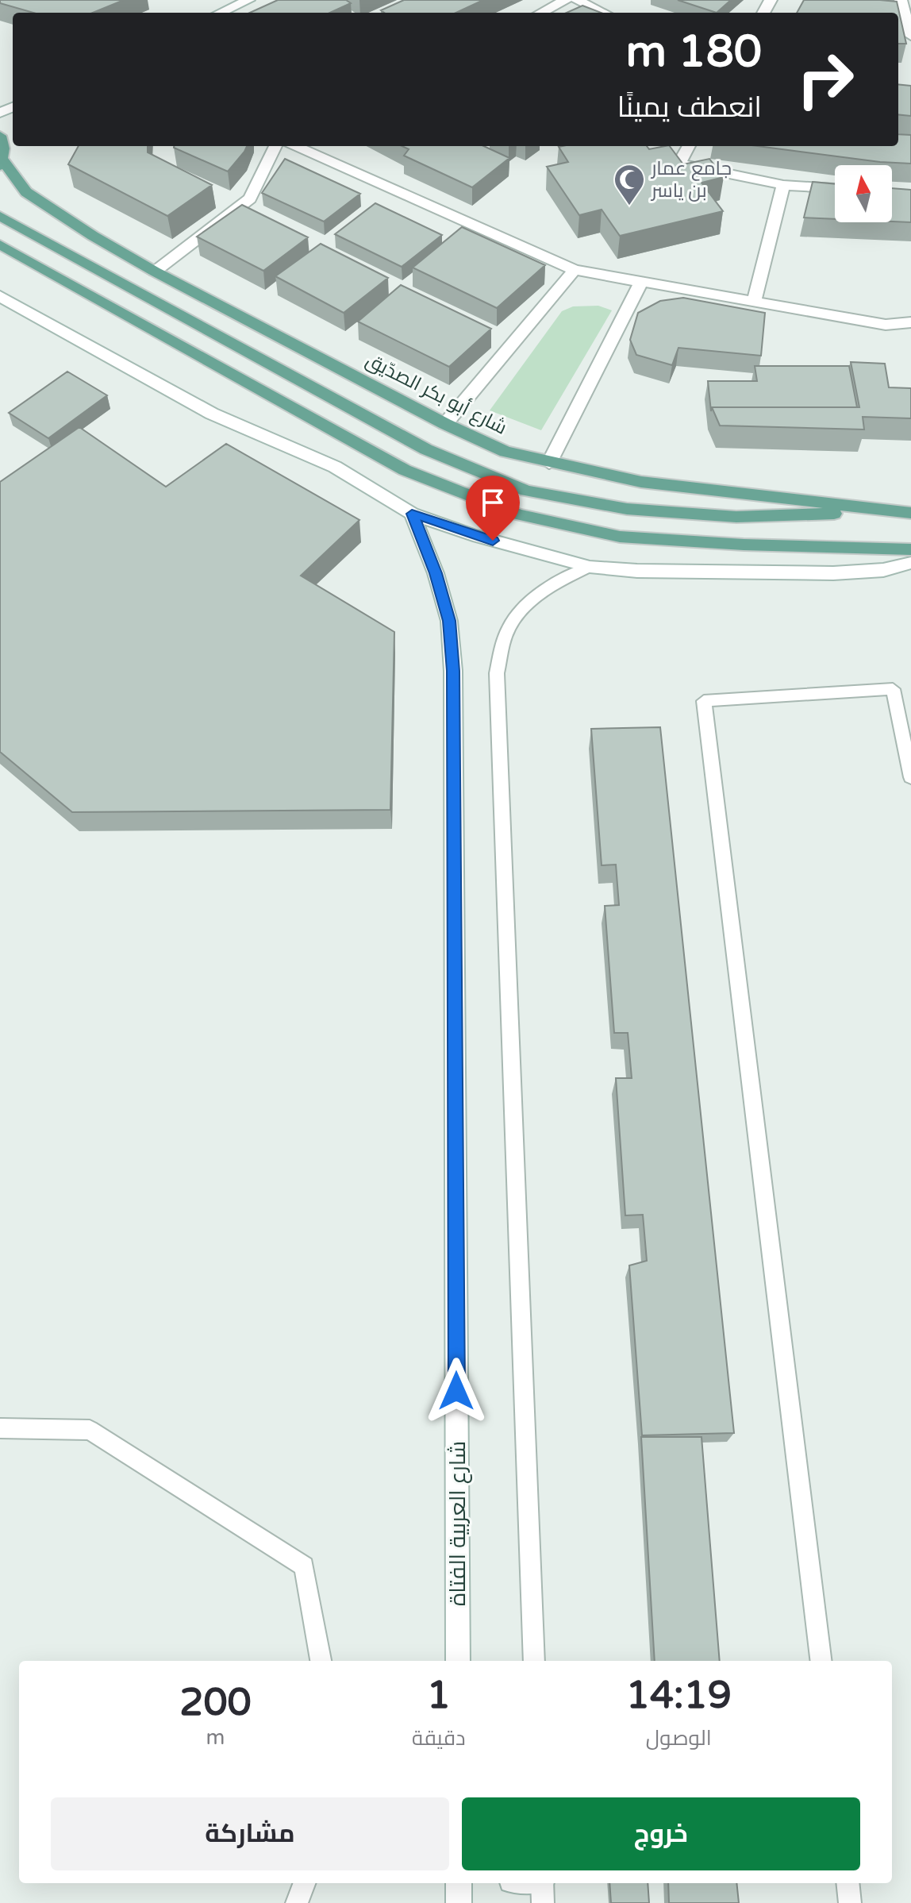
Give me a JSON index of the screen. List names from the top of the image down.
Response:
{
  "streets": {
    "main road": ["شارع أبو بكر الصدّيق"],
    "street": ["شارع العربية الفتاة"]
  },
  "places": {
    "mosque": ["جامع عمار بن ياسر"]
  },
  "north": "top",
  "page": {
    "turn": ["180 m", "انعطف يمينًا"],
    "eta": [
      "14:19",
      "الوصول",
      "1",
      "دقيقة",
      "200",
      "m"
    ],
    "buttons": ["خروج", "مشاركة"]
  }
}
